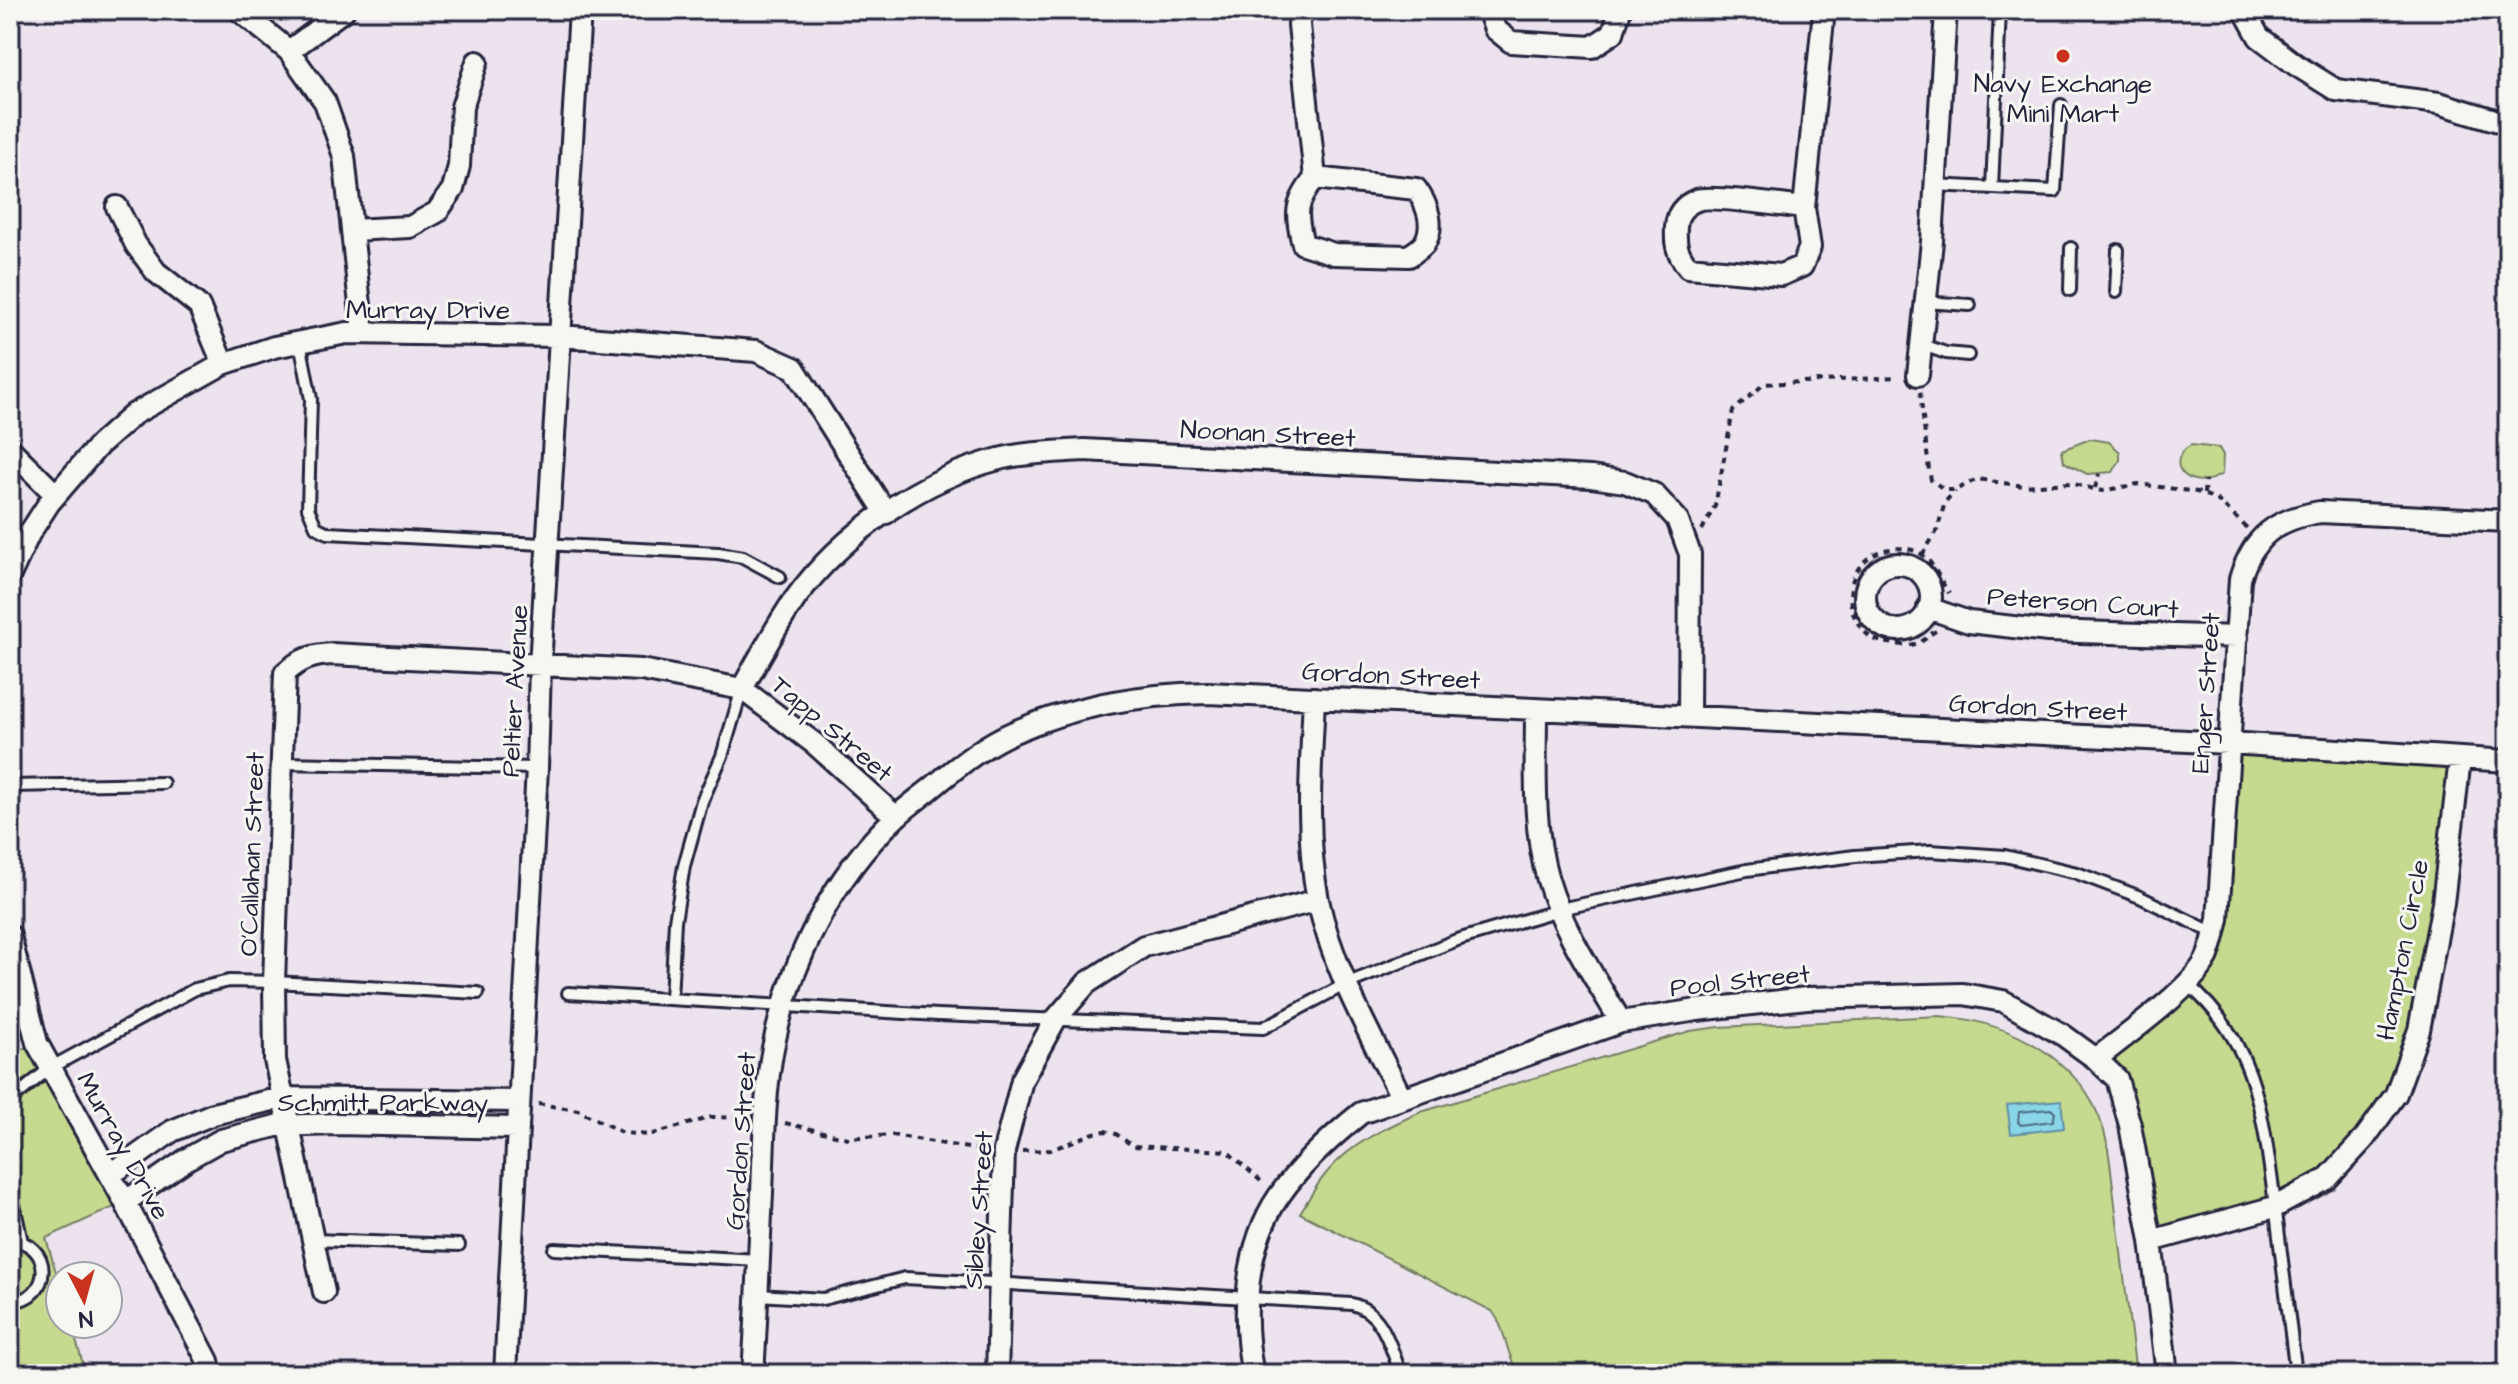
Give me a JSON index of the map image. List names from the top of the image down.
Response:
{
  "streets": {
    "street": [
      "Murray Drive",
      "Noonan Street",
      "Peterson Court",
      "Gordon Street",
      "Peltier Avenue",
      "Enger Street",
      "Tapp Street",
      "O’Callahan Street",
      "Hampton Circle",
      "Pool Street",
      "Schmitt Parkway",
      "Sibley Street"
    ]
  },
  "crossings": [
    ["Murray Drive", "Noonan Street"],
    ["Murray Drive", "Peltier Avenue"],
    ["Murray Drive", "Schmitt Parkway"],
    ["Noonan Street", "Gordon Street"],
    ["Noonan Street", "Tapp Street"],
    ["Peterson Court", "Enger Street"],
    ["Gordon Street", "Enger Street"],
    ["Gordon Street", "Tapp Street"],
    ["Gordon Street", "Hampton Circle"],
    ["Peltier Avenue", "Tapp Street"],
    ["Peltier Avenue", "O’Callahan Street"],
    ["Peltier Avenue", "Schmitt Parkway"],
    ["Enger Street", "Pool Street"],
    ["Tapp Street", "O’Callahan Street"],
    ["O’Callahan Street", "Schmitt Parkway"],
    ["Hampton Circle", "Pool Street"]
  ],
  "places": ["Navy Exchange Mini Mart"],
  "north": "bottom"
}
